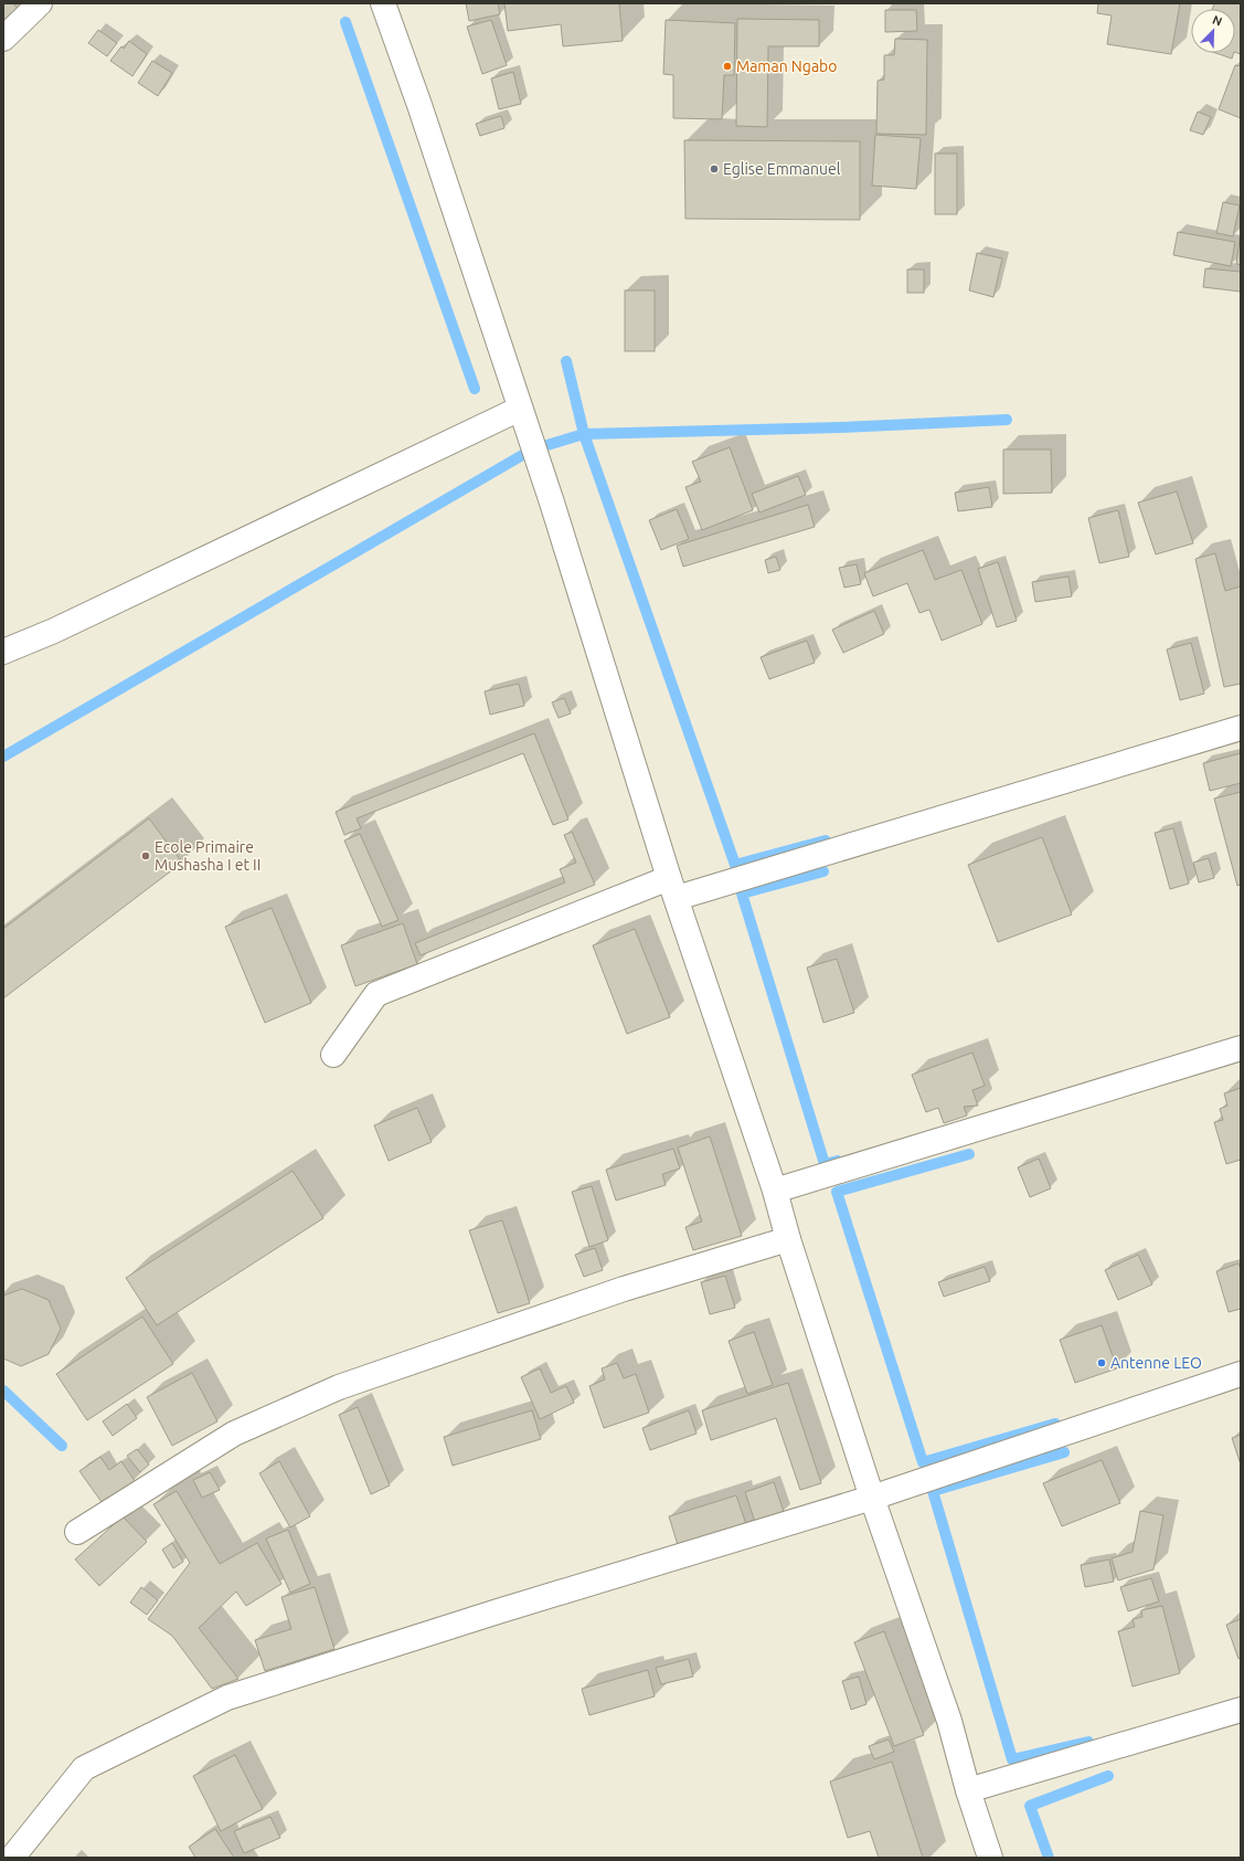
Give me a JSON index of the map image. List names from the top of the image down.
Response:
{
  "places": [
    "Maman Ngabo",
    "Eglise Emmanuel",
    "Ecole Primaire Mushasha I et II",
    "Antenne LEO"
  ],
  "north": "top right"
}
